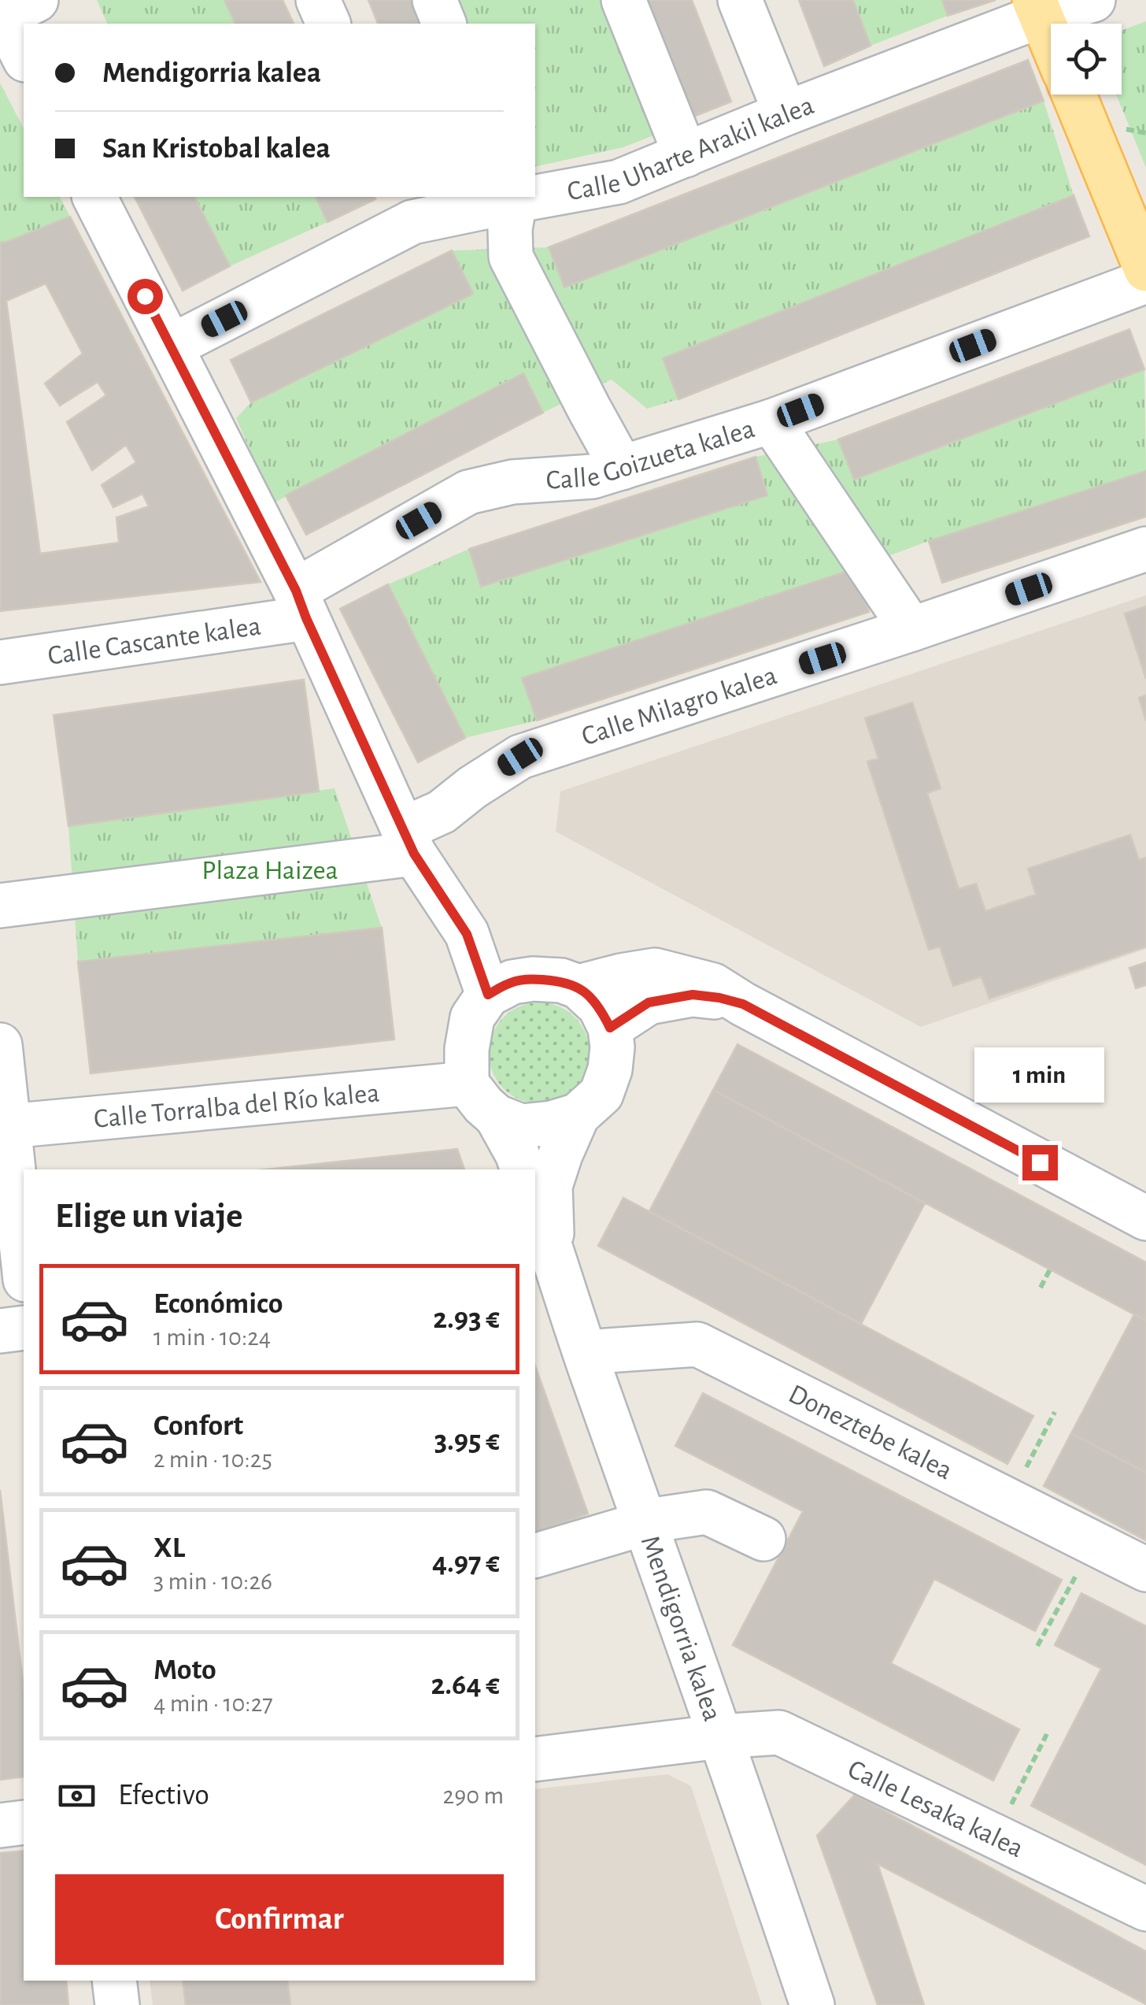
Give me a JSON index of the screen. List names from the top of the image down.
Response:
{
  "streets": {
    "street": [
      "Calle Uharte Arakil kalea",
      "Calle Goizueta kalea",
      "Calle Cascante kalea",
      "Calle Milagro kalea",
      "Calle Torralba del Río kalea",
      "Doneztebe kalea",
      "Mendigorria kalea",
      "Calle Lesaka kalea"
    ]
  },
  "crossings": [
    ["Calle Goizueta kalea", "Calle Cascante kalea"],
    ["Calle Torralba del Río kalea", "Mendigorria kalea"],
    ["Doneztebe kalea", "Mendigorria kalea"],
    ["Mendigorria kalea", "Calle Lesaka kalea"]
  ],
  "parks": ["Plaza Haizea"],
  "page": {
    "banner": ["Mendigorria kalea", "San Kristobal kalea"],
    "bubble": "1 min",
    "heading": "Elige un viaje",
    "list": [
      {
        "name": "Económico",
        "note": "1 min · 10:24",
        "value": "2.93 €"
      },
      {
        "name": "Confort",
        "note": "2 min · 10:25",
        "value": "3.95 €"
      },
      {
        "name": "XL",
        "note": "3 min · 10:26",
        "value": "4.97 €"
      },
      {
        "name": "Moto",
        "note": "4 min · 10:27",
        "value": "2.64 €"
      }
    ],
    "pay": ["Efectivo", "290 m"],
    "buttons": "Confirmar"
  }
}
